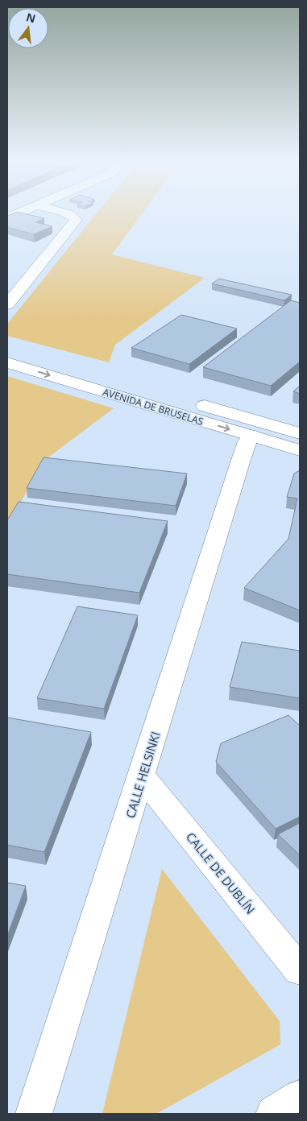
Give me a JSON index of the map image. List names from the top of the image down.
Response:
{
  "streets": {
    "street": ["AVENIDA DE BRUSELAS", "CALLE HELSINKI", "CALLE DE DUBLÍN"]
  },
  "crossings": [
    ["AVENIDA DE BRUSELAS", "CALLE HELSINKI"],
    ["CALLE HELSINKI", "CALLE DE DUBLÍN"]
  ],
  "north": "top"
}
